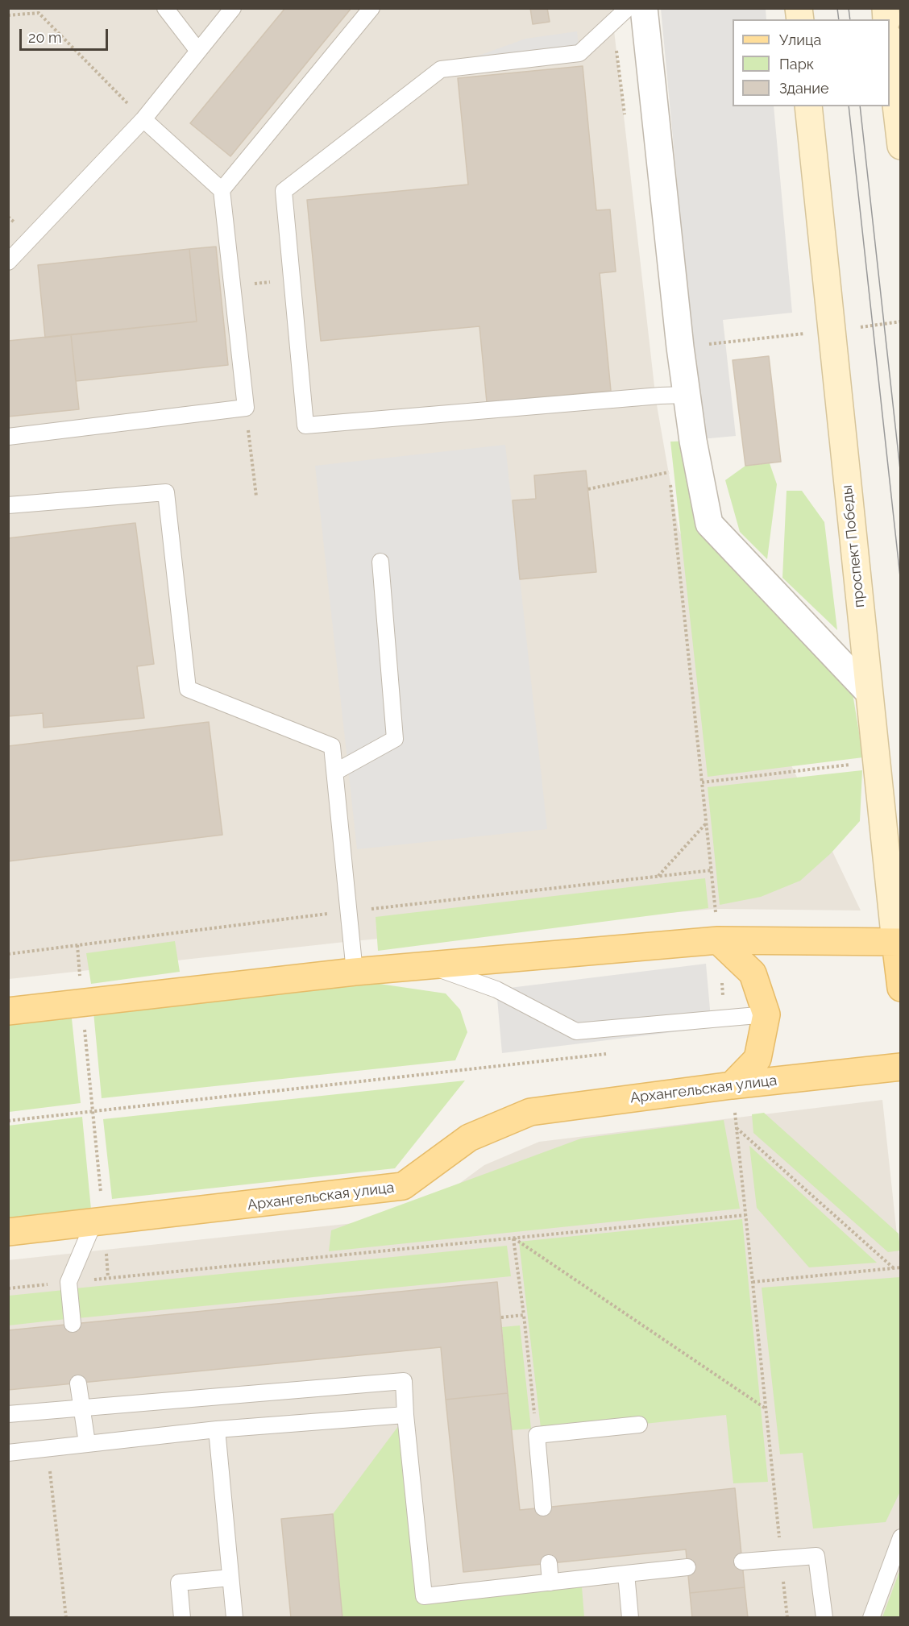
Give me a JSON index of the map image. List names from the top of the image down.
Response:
{
  "streets": {
    "main road": ["проспект Победы", "Архангельская улица"]
  },
  "legend": ["Улица", "Парк", "Здание"],
  "scale_bar": "20 m"
}
